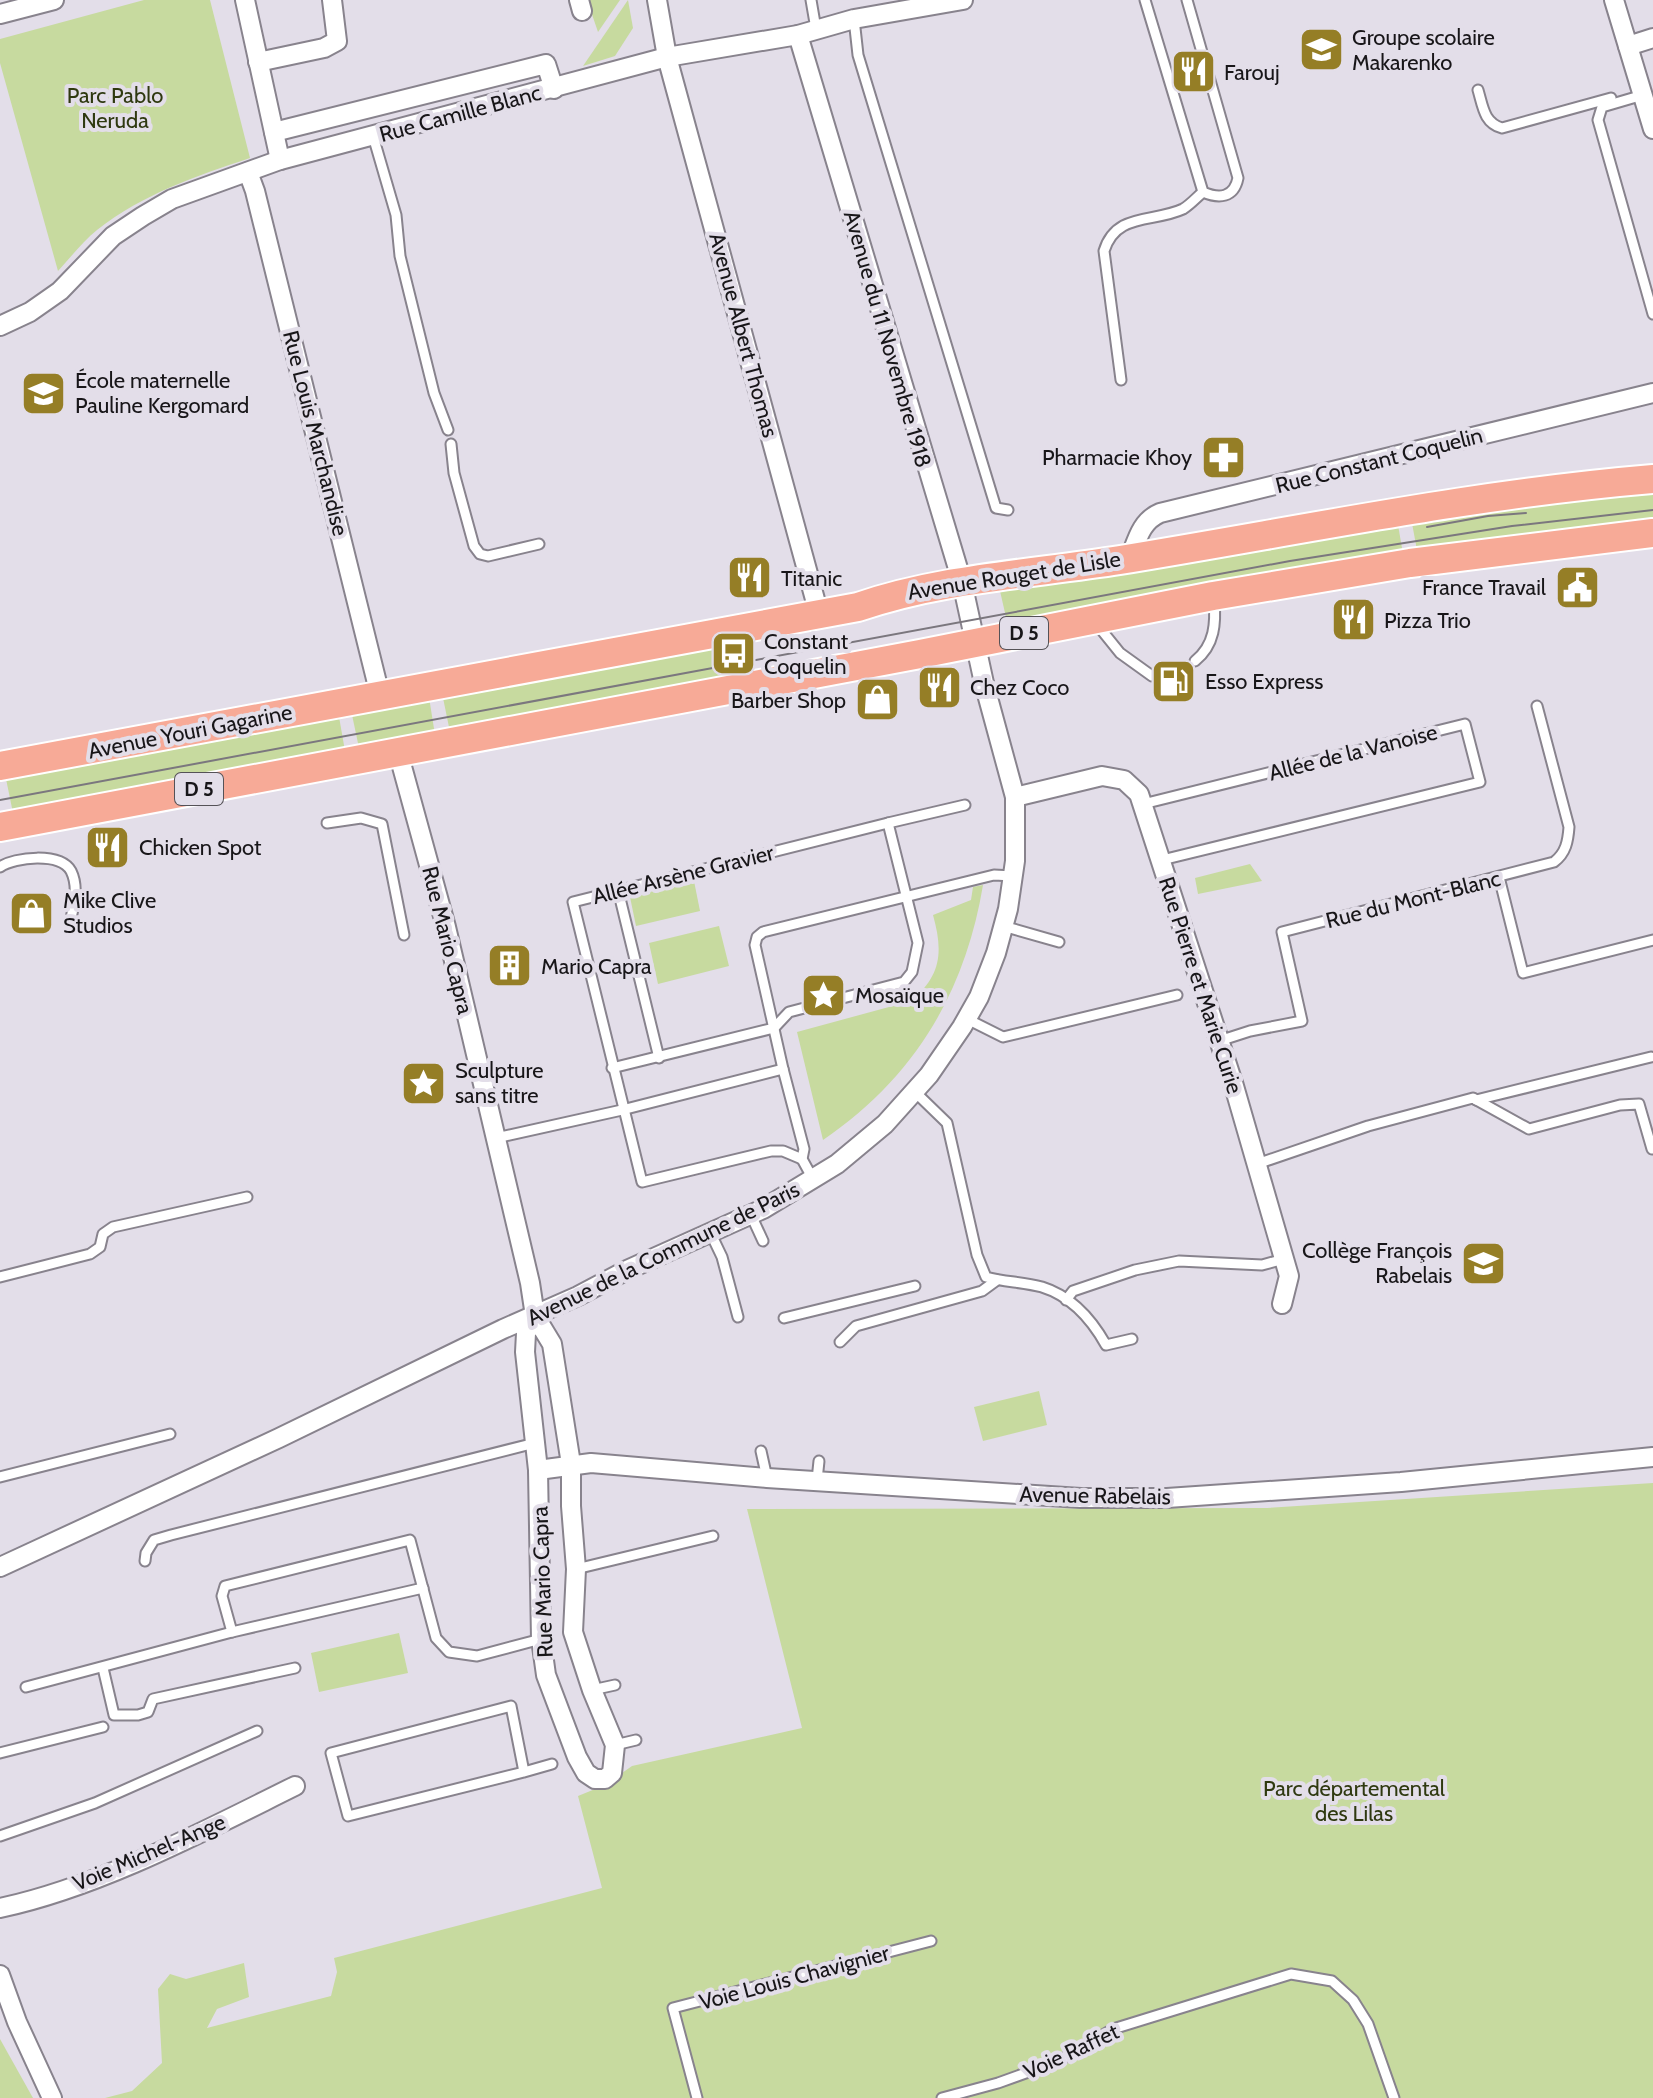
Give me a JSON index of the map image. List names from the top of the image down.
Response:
{
  "streets": {
    "main road": ["Avenue Rouget de Lisle", "D 5", "Avenue Youri Gagarine"],
    "street": [
      "Rue Camille Blanc",
      "Avenue Albert Thomas",
      "Avenue du 11 Novembre 1918",
      "Rue Louis Marchandise",
      "Rue Constant Coquelin",
      "Rue Mario Capra",
      "Rue Pierre et Marie Curie",
      "Avenue de la Commune de Paris",
      "Avenue Rabelais",
      "Voie Michel-Ange"
    ],
    "lane": [
      "Allée de la Vanoise",
      "Allée Arsène Gravier",
      "Rue du Mont-Blanc",
      "Voie Louis Chavignier",
      "Voie Raffet"
    ]
  },
  "crossings": [
    ["Rue Camille Blanc", "Avenue Albert Thomas"],
    ["Rue Camille Blanc", "Avenue du 11 Novembre 1918"],
    ["Rue Camille Blanc", "Rue Louis Marchandise"],
    ["Avenue Albert Thomas", "Avenue Rouget de Lisle"],
    ["Avenue du 11 Novembre 1918", "Avenue Rouget de Lisle"],
    ["Avenue du 11 Novembre 1918", "D 5"],
    ["Avenue du 11 Novembre 1918", "Avenue de la Commune de Paris"],
    ["Rue Louis Marchandise", "Avenue Rouget de Lisle"],
    ["Rue Louis Marchandise", "Avenue Youri Gagarine"],
    ["Rue Constant Coquelin", "Avenue Rouget de Lisle"],
    ["Avenue Rouget de Lisle", "Avenue Youri Gagarine"],
    ["D 5", "Rue Mario Capra"],
    ["D 5", "Avenue de la Commune de Paris"],
    ["Allée de la Vanoise", "Rue Pierre et Marie Curie"],
    ["Rue du Mont-Blanc", "Rue Pierre et Marie Curie"],
    ["Rue Mario Capra", "Avenue de la Commune de Paris"],
    ["Rue Mario Capra", "Avenue Rabelais"],
    ["Rue Pierre et Marie Curie", "Avenue de la Commune de Paris"]
  ],
  "parks": ["Parc Pablo Neruda", "Parc départemental des Lilas"],
  "places": {
    "school or university": ["Groupe scolaire Makarenko", "École maternelle Pauline Kergomard", "Collège François Rabelais"],
    "restaurant": [
      "Farouj",
      "Titanic",
      "Pizza Trio",
      "Chez Coco",
      "Chicken Spot"
    ],
    "pharmacy": ["Pharmacie Khoy"],
    "public building": ["France Travail"],
    "bus stop": ["Constant Coquelin"],
    "fuel station": ["Esso Express"],
    "shop": ["Barber Shop", "Mike Clive Studios"],
    "building": ["Mario Capra"],
    "place": ["Mosaïque", "Sculpture sans titre"]
  }
}
